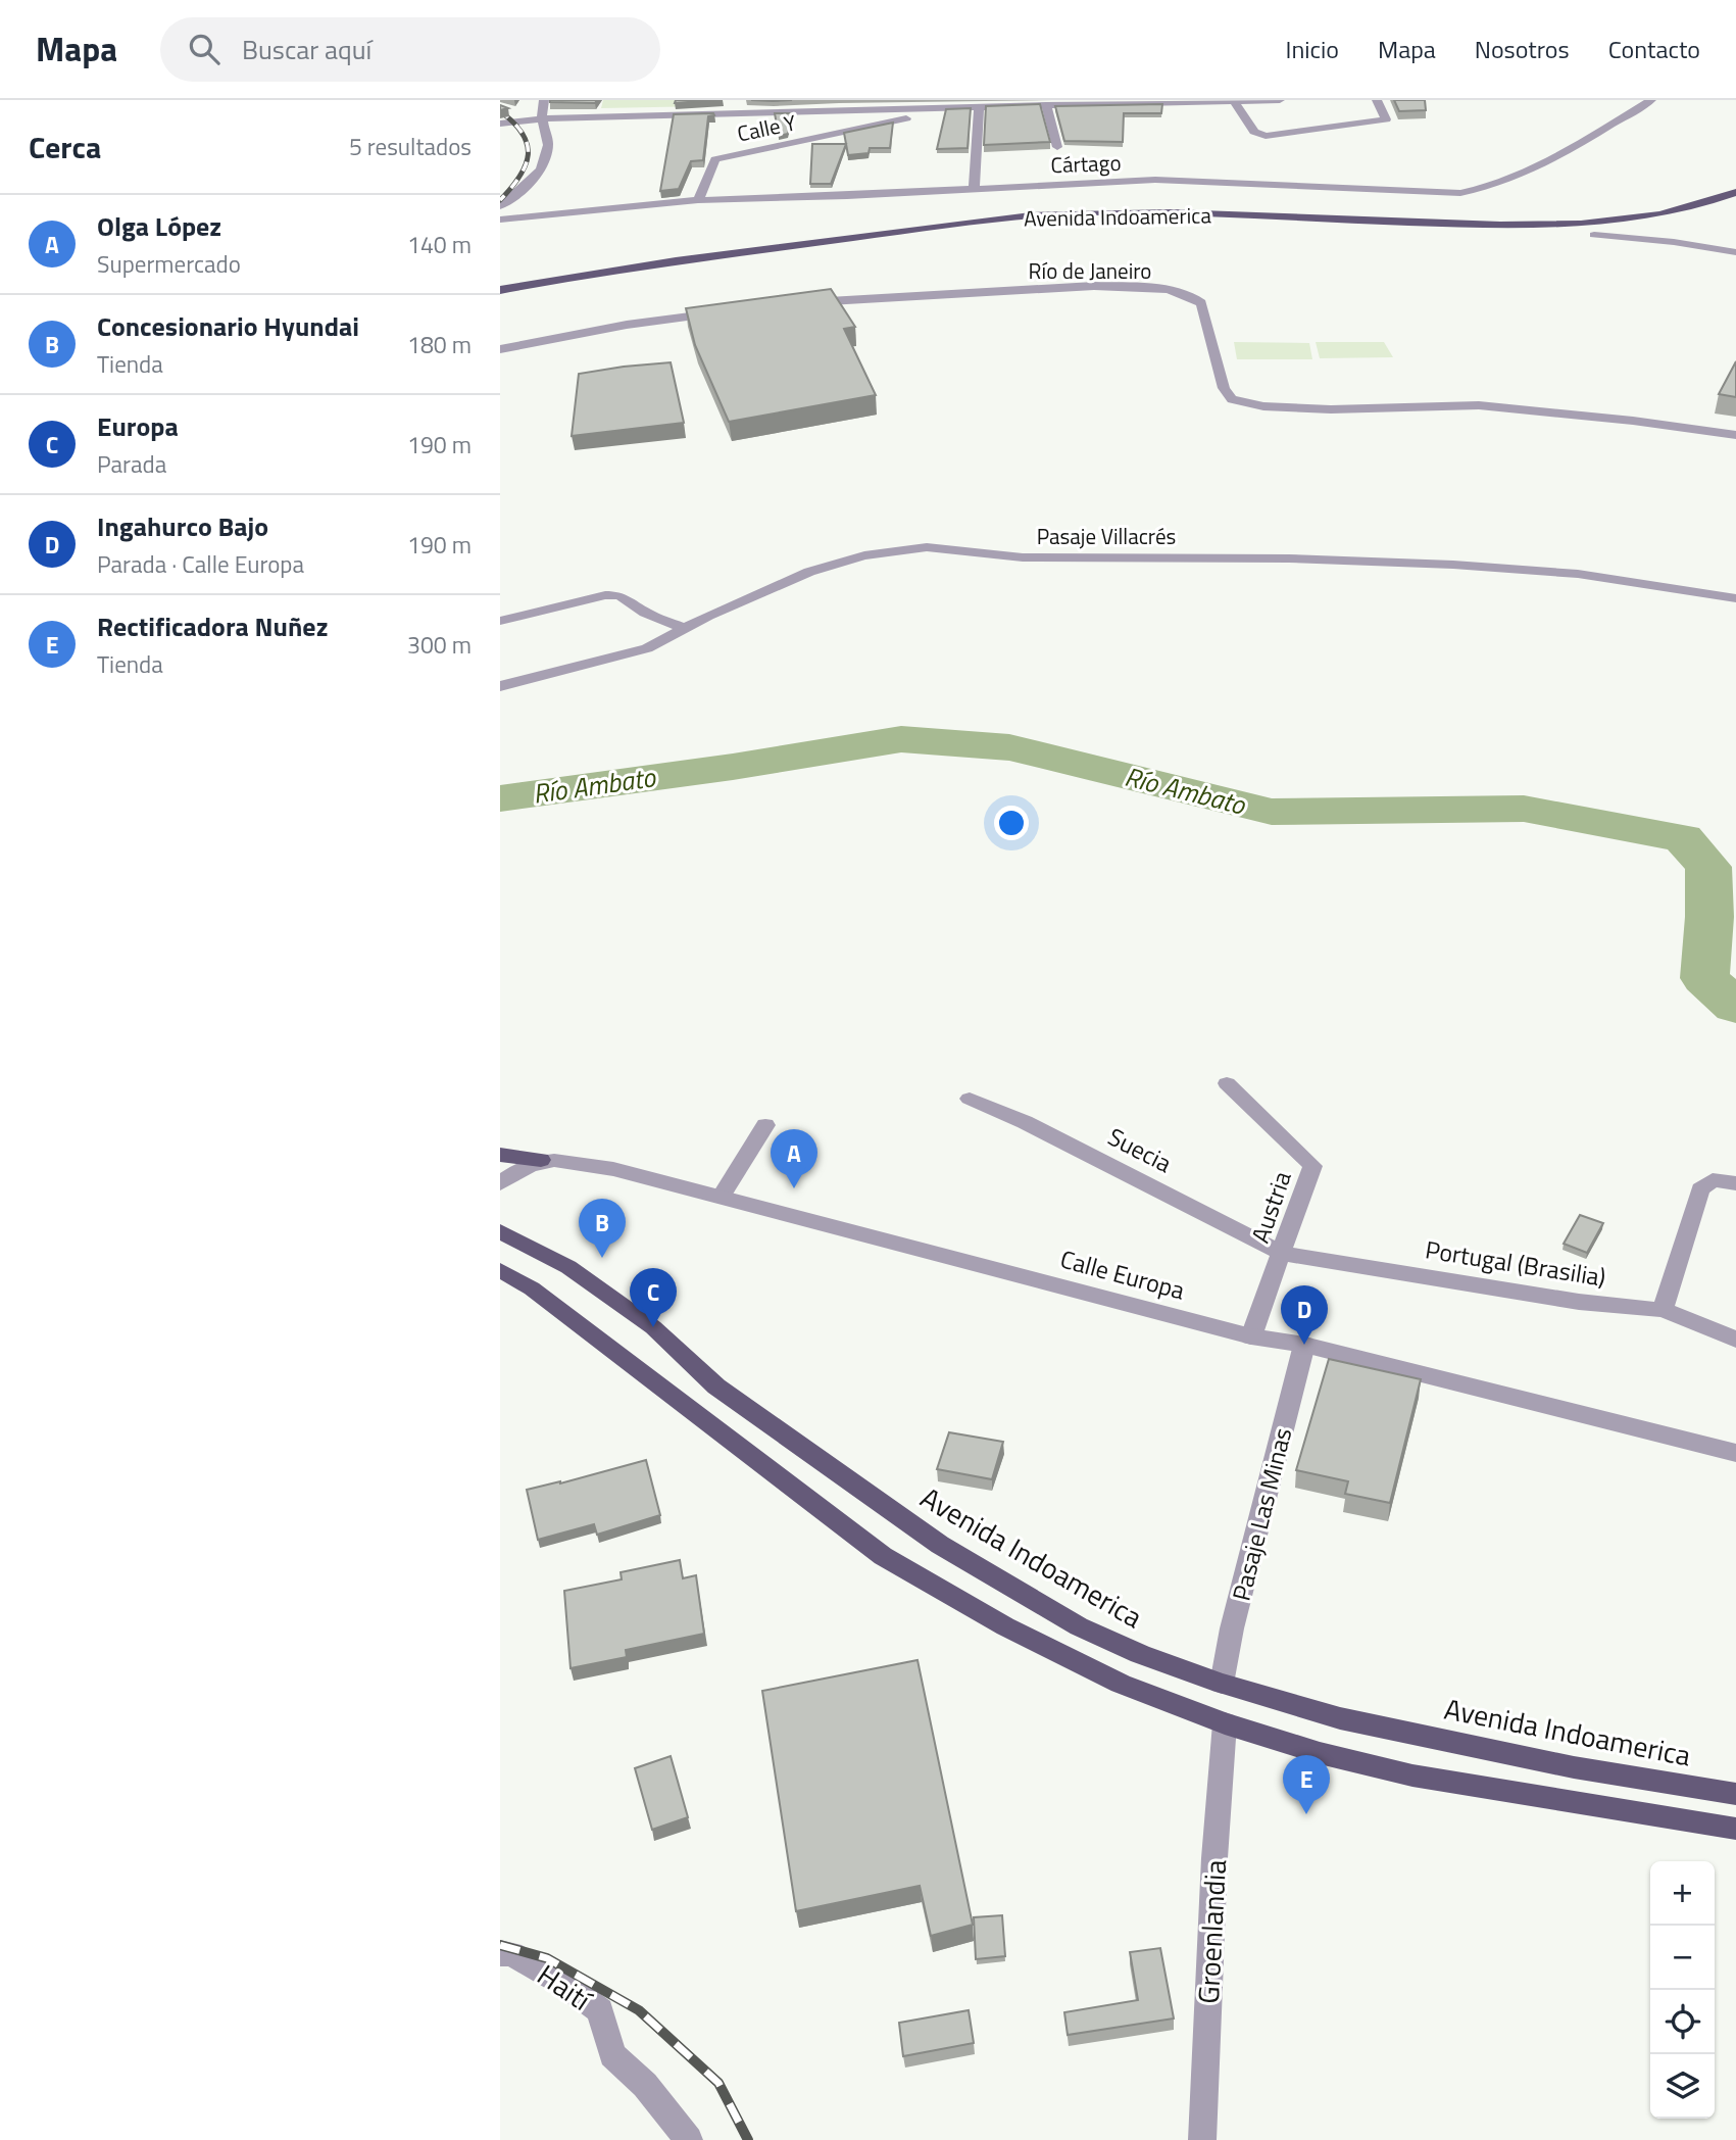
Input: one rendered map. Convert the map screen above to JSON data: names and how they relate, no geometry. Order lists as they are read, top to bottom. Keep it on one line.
{"streets":{"main road":["Avenida Indoamerica"],"street":["Calle Y","Cártago","Río de Janeiro","Pasaje Villacrés","Suecia","Austria","Portugal (Brasilia)","Calle Europa","Pasaje Las Minas","Groenlandia","Haití"]},"crossings":[["Calle Y","Cártago"],["Avenida Indoamerica","Pasaje Las Minas"],["Suecia","Austria"],["Suecia","Portugal (Brasilia)"],["Austria","Portugal (Brasilia)"],["Austria","Calle Europa"],["Calle Europa","Pasaje Las Minas"]],"water":["Río Ambato"],"page":{"header":"Mapa","search":"Buscar aquí","nav":["Inicio","Mapa","Nosotros","Contacto"],"heading":["Cerca","5 resultados"],"list":[{"mark":"A","name":"Olga López","note":"Supermercado","value":"140 m"},{"mark":"B","name":"Concesionario Hyundai","note":"Tienda","value":"180 m"},{"mark":"C","name":"Europa","note":"Parada","value":"190 m"},{"mark":"D","name":"Ingahurco Bajo","note":"Parada · Calle Europa","value":"190 m"},{"mark":"E","name":"Rectificadora Nuñez","note":"Tienda","value":"300 m"}],"pins":["A","B","C","D","E"],"map_buttons":["+","−"]}}
